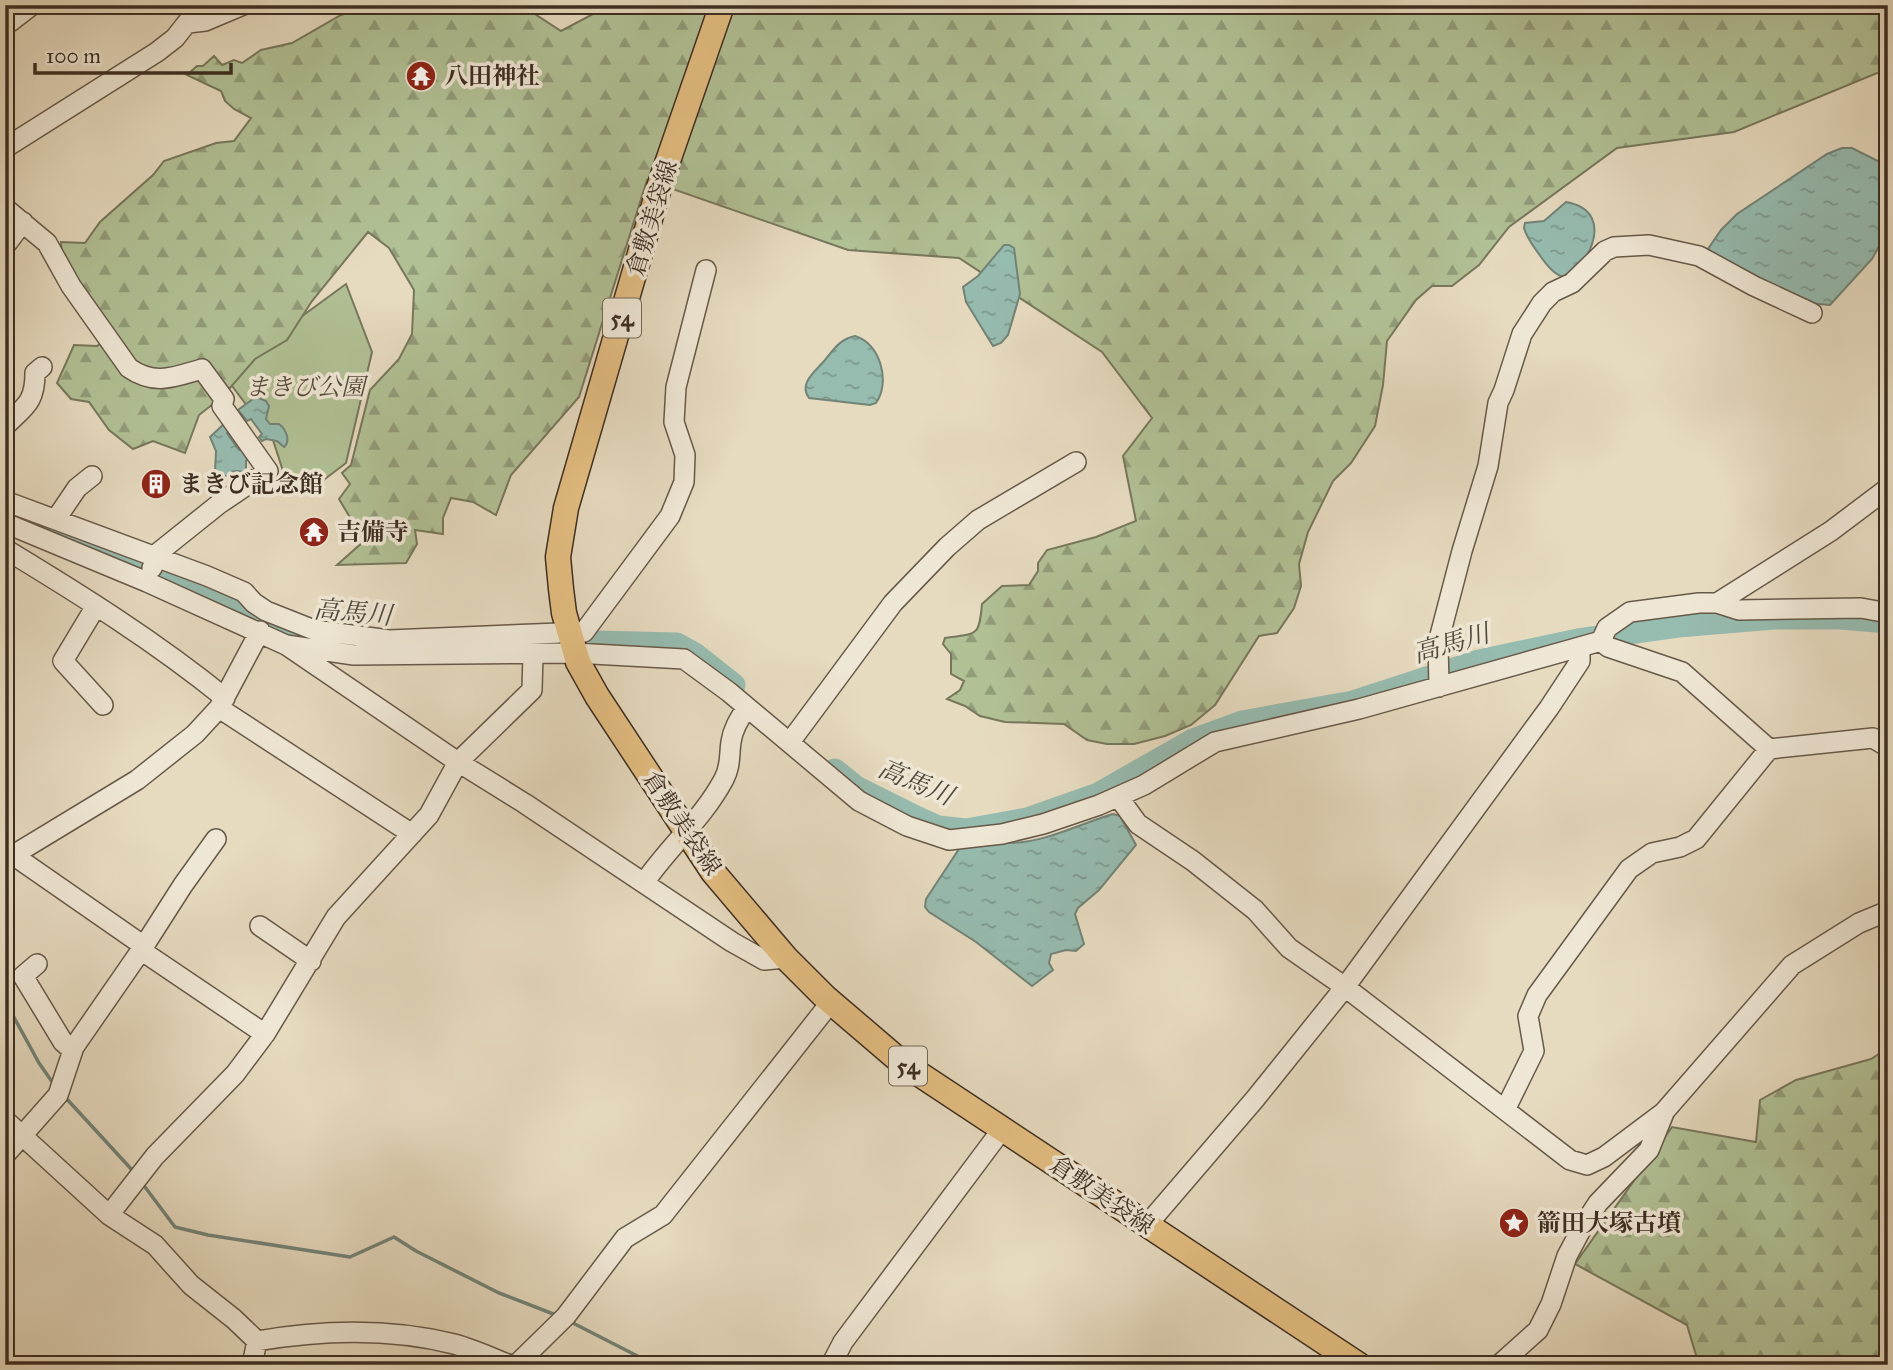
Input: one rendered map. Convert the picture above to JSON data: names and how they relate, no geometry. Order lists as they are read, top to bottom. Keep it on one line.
{"streets":{"main road":["倉敷美袋線","54"]},"water":["高馬川"],"parks":["まきび公園"],"places":{"temple":["八田神社","吉備寺"],"building":["まきび記念館"],"place":["箭田大塚古墳"]},"scale_bar":"100 m"}
